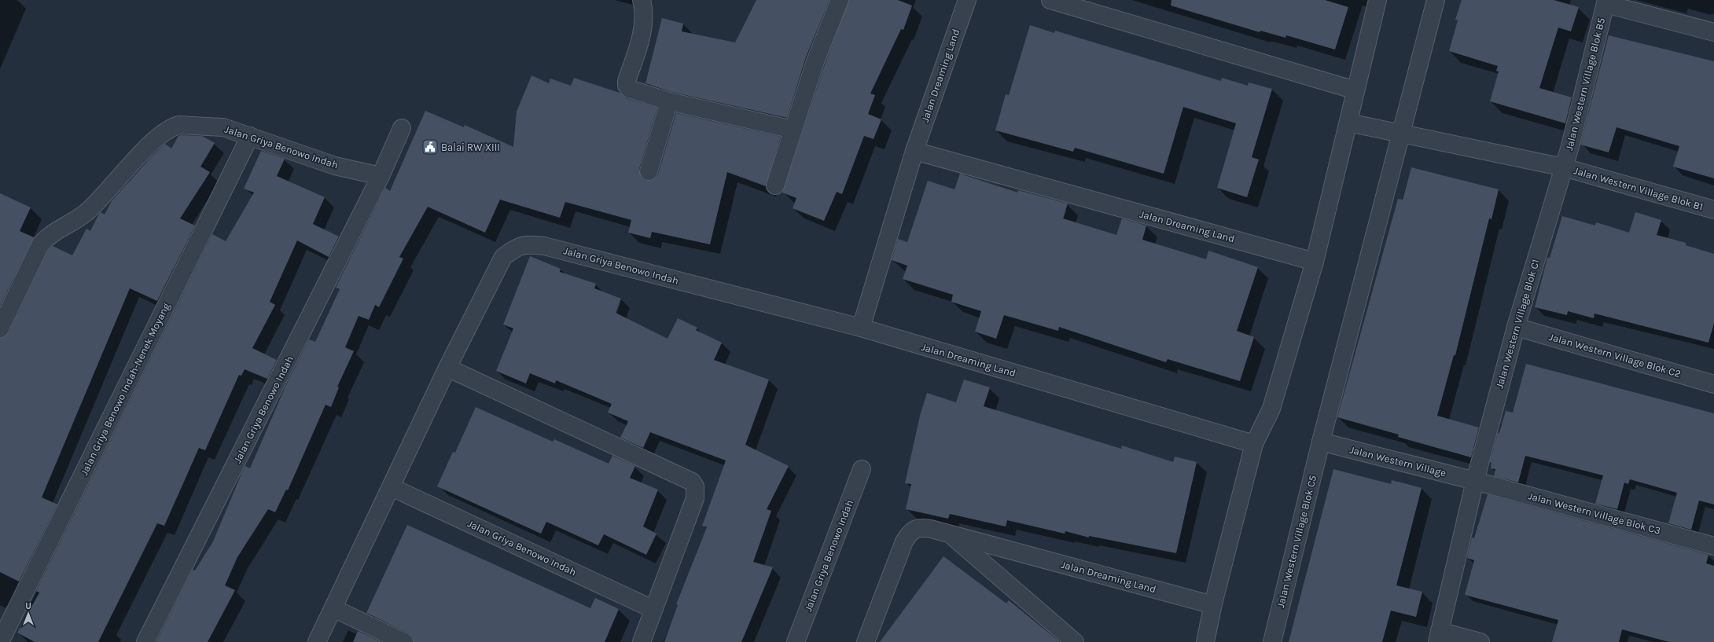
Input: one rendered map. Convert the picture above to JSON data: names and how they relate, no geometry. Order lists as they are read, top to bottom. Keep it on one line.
{"streets":{"street":["Jalan Dreaming Land","Jalan Western Village Blok B5","Jalan Griya Benowo Indah","Jalan Western Village Blok B1","Jalan Western Village Blok C1","Jalan Western Village Blok C2","Jalan Griya Benowo Indah-Nenek Moyang","Jalan Western Village","Jalan Western Village Blok C3","Jalan Western Village Blok C5"]},"crossings":[["Jalan Dreaming Land","Jalan Griya Benowo Indah"],["Jalan Western Village Blok B5","Jalan Western Village Blok B1"],["Jalan Western Village Blok B5","Jalan Western Village Blok C1"],["Jalan Griya Benowo Indah","Jalan Griya Benowo Indah-Nenek Moyang"],["Jalan Western Village Blok B1","Jalan Western Village Blok C1"],["Jalan Western Village Blok C1","Jalan Western Village Blok C2"],["Jalan Western Village Blok C1","Jalan Western Village"],["Jalan Western Village Blok C1","Jalan Western Village Blok C3"],["Jalan Western Village","Jalan Western Village Blok C3"],["Jalan Western Village","Jalan Western Village Blok C5"]],"places":{"public building":["Balai RW XIII"]},"north":"top"}
